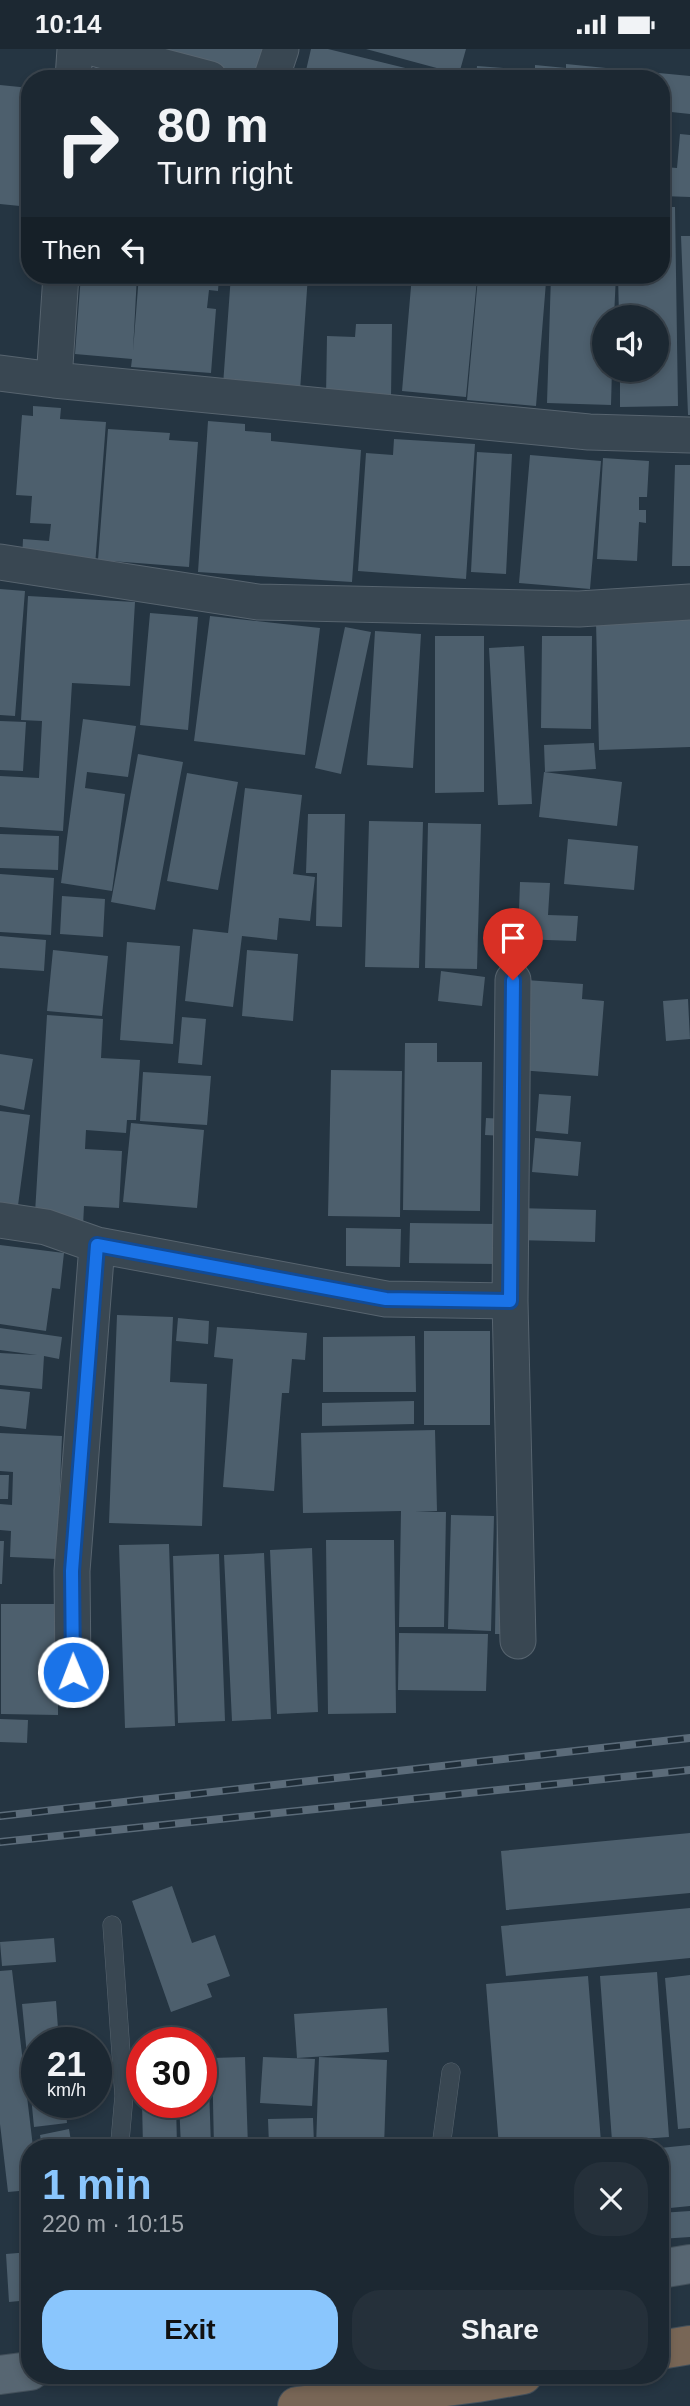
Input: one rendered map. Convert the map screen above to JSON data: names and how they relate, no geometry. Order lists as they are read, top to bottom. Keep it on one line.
{"page":{"status":"10:14","turn":["80 m","Turn right"],"then":"Then","speed":"21 km/h","limit":"30","heading":["1 min","220 m · 10:15"],"buttons":["Exit","Share"]}}
